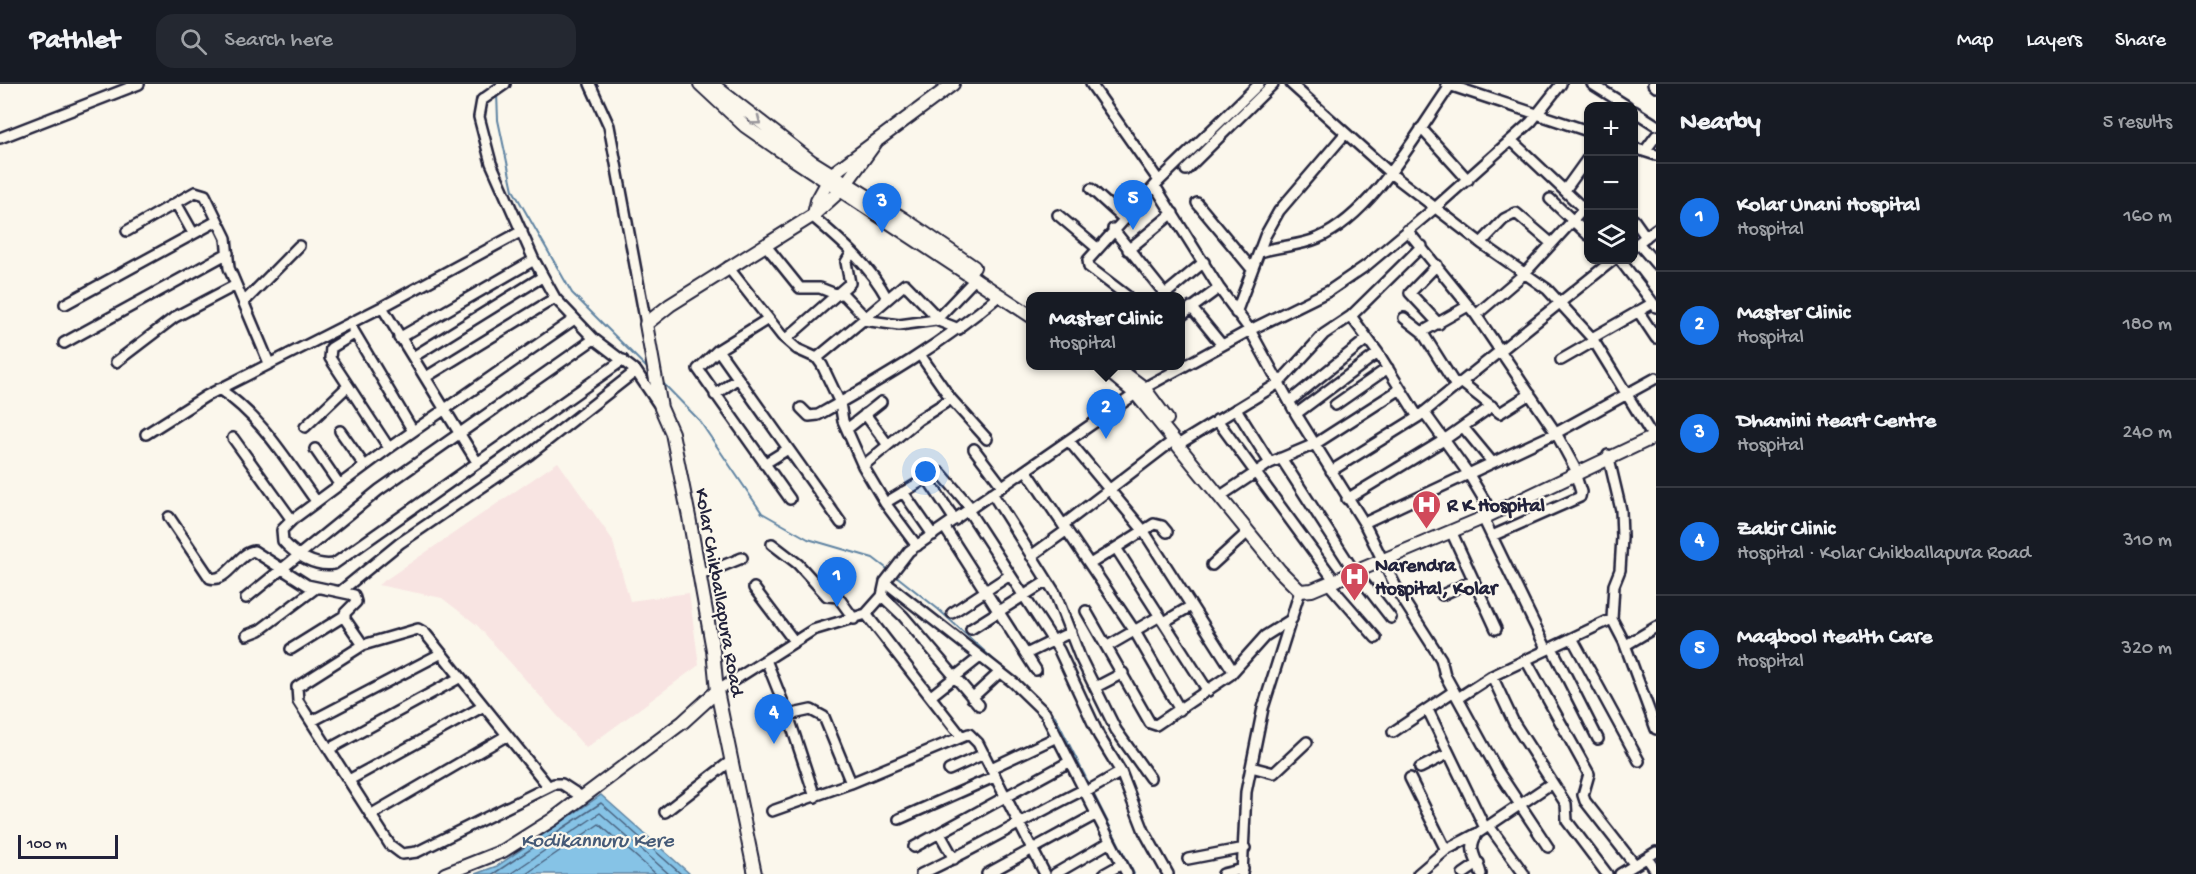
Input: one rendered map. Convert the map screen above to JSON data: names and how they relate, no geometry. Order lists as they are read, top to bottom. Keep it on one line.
{"streets":{"main road":["Kolar Chikballapura Road"]},"water":["Kodikannuru Kere"],"places":{"hospital":["R K Hospital","Narendra Hospital, Kolar"]},"scale_bar":"100 m","page":{"header":"Pathlet","search":"Search here","nav":["Map","Layers","Share"],"heading":["Nearby","5 results"],"map_buttons":["+","−"],"list":[{"mark":"1","name":"Kolar Unani Hospital","note":"Hospital","value":"160 m"},{"mark":"2","name":"Master Clinic","note":"Hospital","value":"180 m"},{"mark":"3","name":"Dhamini Heart Centre","note":"Hospital","value":"240 m"},{"mark":"4","name":"Zakir Clinic","note":"Hospital · Kolar Chikballapura Road","value":"310 m"},{"mark":"5","name":"Maqbool Health Care","note":"Hospital","value":"320 m"}],"pins":["5","3","2","1","4"],"popup":["Master Clinic","Hospital"],"scale":"100 m"}}
